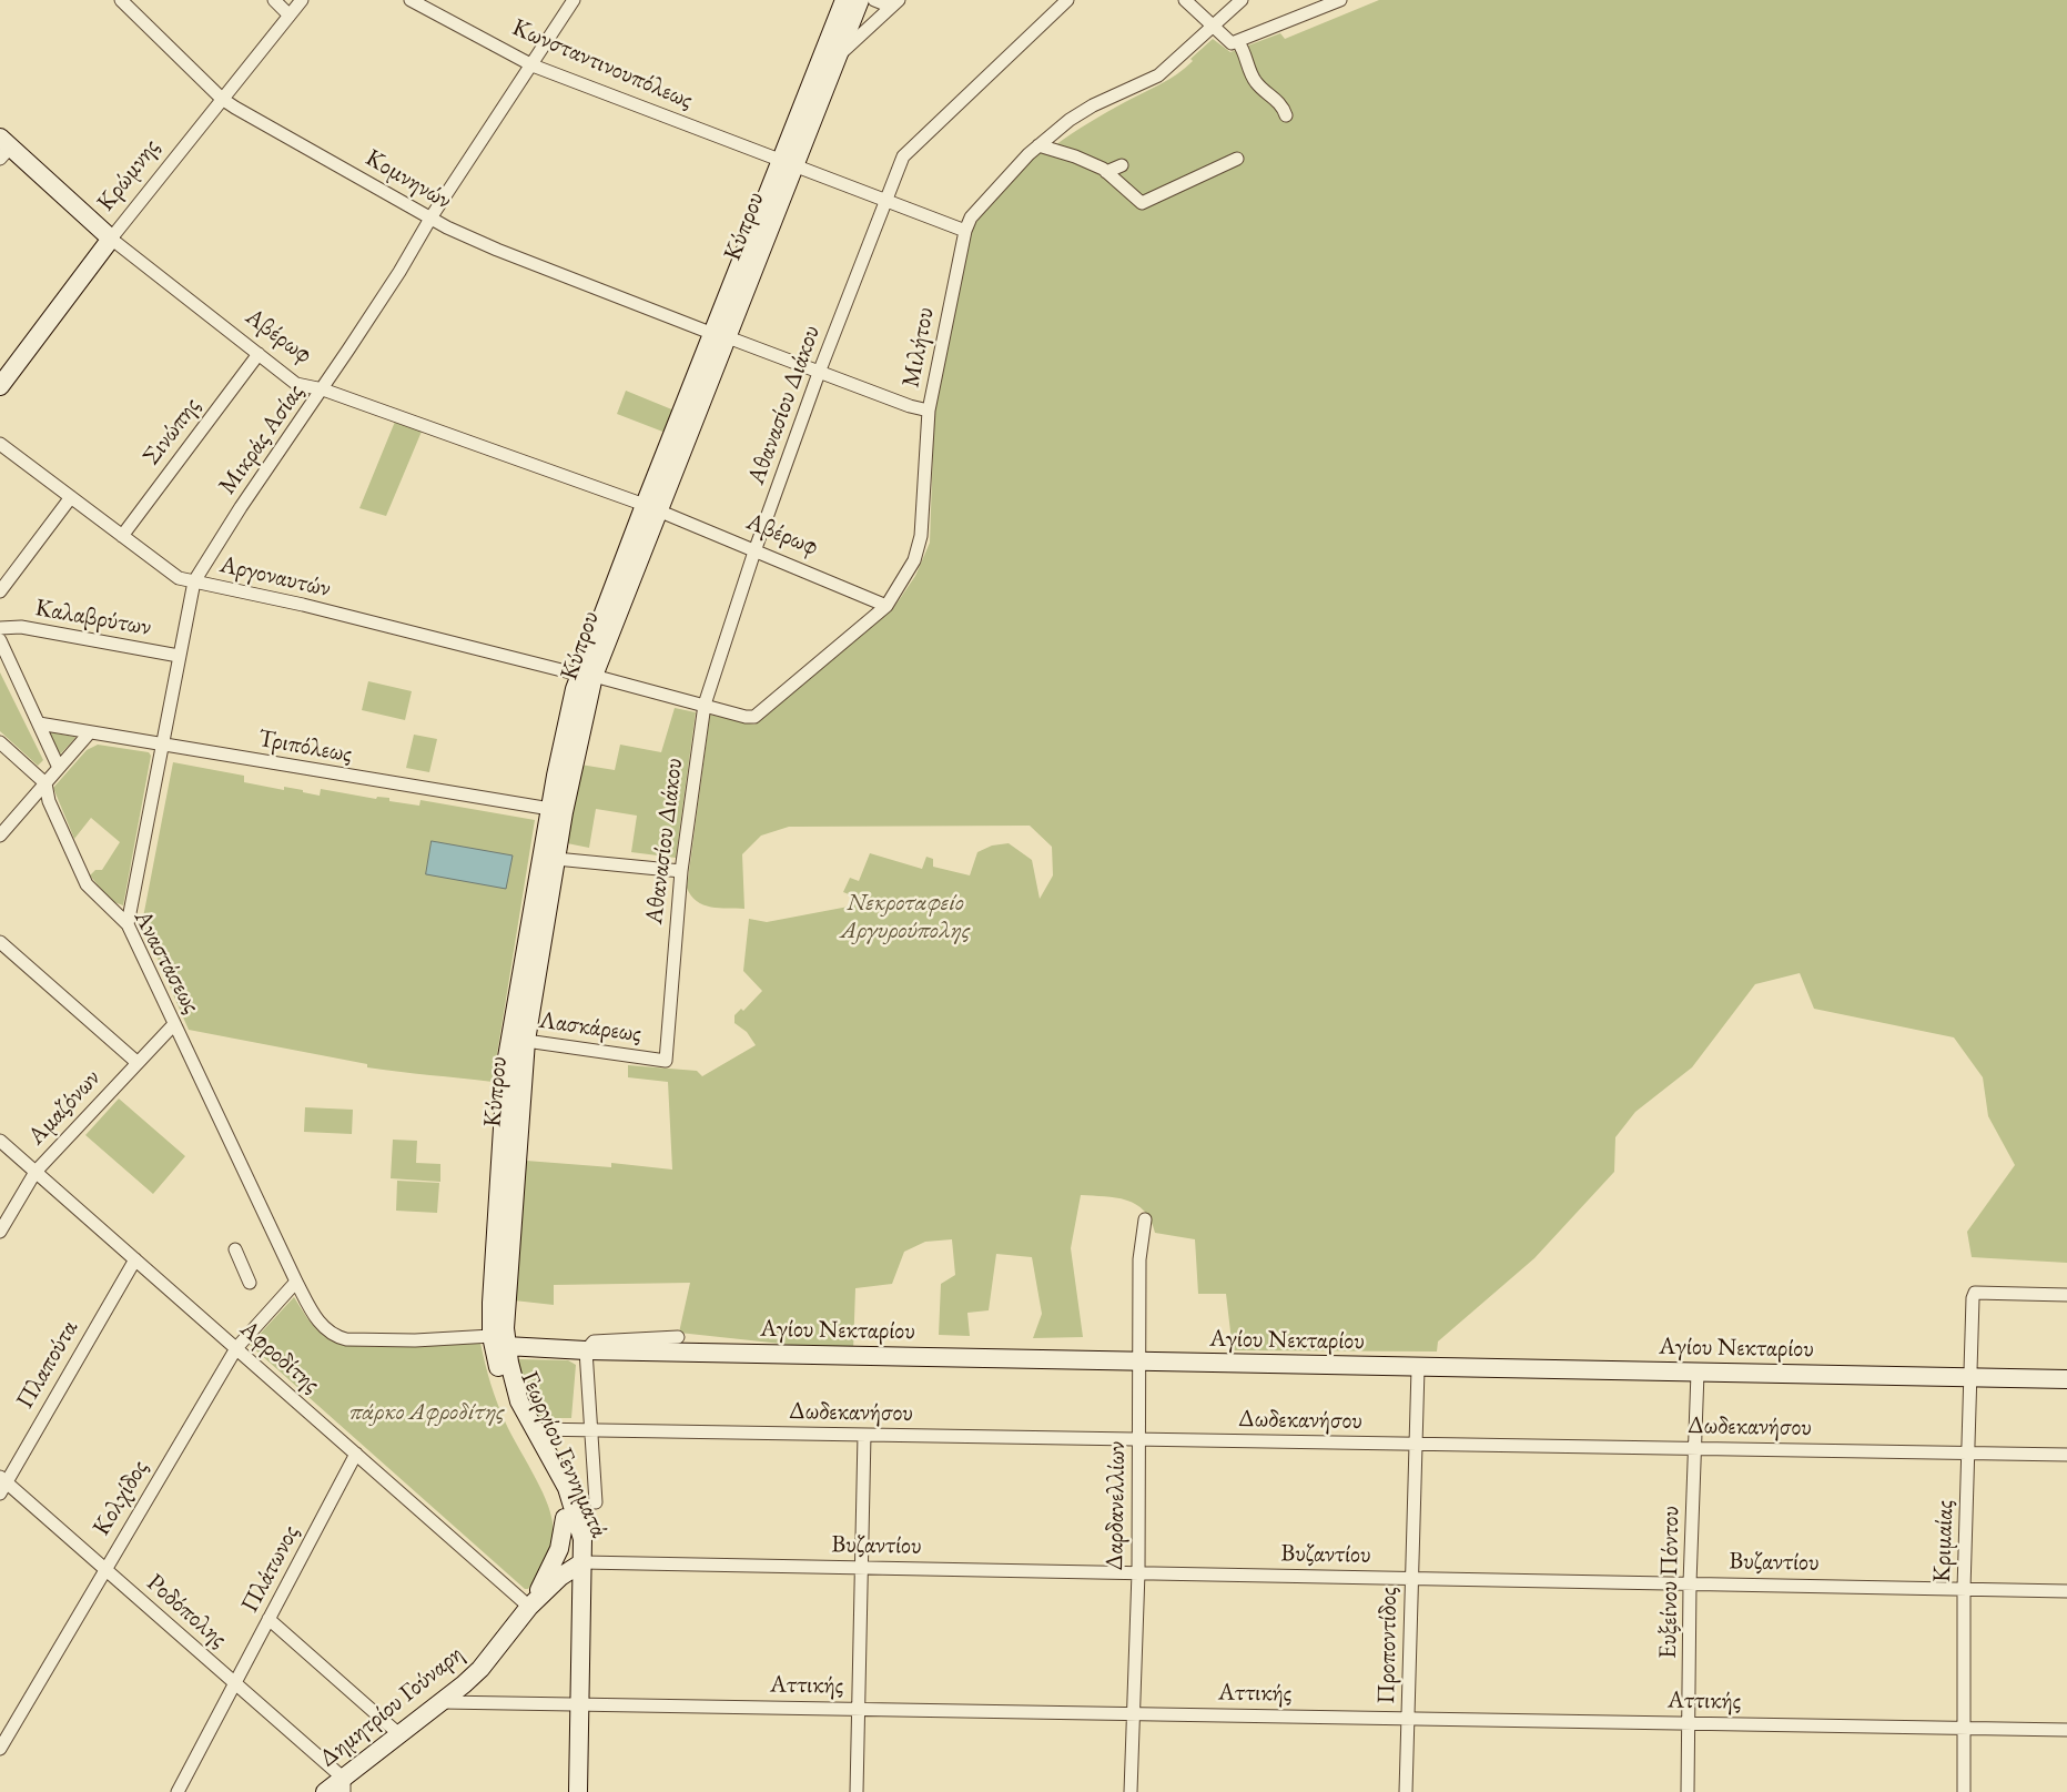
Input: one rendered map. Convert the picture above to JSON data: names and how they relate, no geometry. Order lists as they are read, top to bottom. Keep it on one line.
{"streets":{"main road":["Κρώμνης","Κύπρου","Αβέρωφ","Αγίου Νεκταρίου","Γεωργίου Γεννηματά","Δημητρίου Γούναρη"],"street":["Κωνσταντινουπόλεως","Κομνηνών","Μιλήτου","Αθανασίου Διάκου","Σινώπης","Μικράς Ασίας","Αργοναυτών","Καλαβρύτων","Τριπόλεως","Αναστάσεως","Λασκάρεως","Αμαζόνων","Αφροδίτης","Πλαπούτα","Δωδεκανήσου","Κολχίδος","Δαρδανελλίων","Κριμαίας","Βυζαντίου","Πλάτωνος","Ευξείνου Πόντου","Ροδόπολης","Προποντίδος","Αττικής"]},"crossings":[["Κωνσταντινουπόλεως","Κύπρου"],["Κωνσταντινουπόλεως","Μιλήτου"],["Κωνσταντινουπόλεως","Αθανασίου Διάκου"],["Κωνσταντινουπόλεως","Μικράς Ασίας"],["Κρώμνης","Κομνηνών"],["Κρώμνης","Αβέρωφ"],["Κομνηνών","Κύπρου"],["Κομνηνών","Μιλήτου"],["Κομνηνών","Αθανασίου Διάκου"],["Κομνηνών","Μικράς Ασίας"],["Κύπρου","Αβέρωφ"],["Κύπρου","Αργοναυτών"],["Κύπρου","Τριπόλεως"],["Κύπρου","Λασκάρεως"],["Κύπρου","Αγίου Νεκταρίου"],["Κύπρου","Γεωργίου Γεννηματά"],["Αβέρωφ","Μιλήτου"],["Αβέρωφ","Αθανασίου Διάκου"],["Αβέρωφ","Σινώπης"],["Αβέρωφ","Μικράς Ασίας"],["Μιλήτου","Αθανασίου Διάκου"],["Μιλήτου","Αργοναυτών"],["Αθανασίου Διάκου","Αργοναυτών"],["Αθανασίου Διάκου","Λασκάρεως"],["Σινώπης","Αργοναυτών"],["Μικράς Ασίας","Αργοναυτών"],["Μικράς Ασίας","Καλαβρύτων"],["Μικράς Ασίας","Τριπόλεως"],["Μικράς Ασίας","Αναστάσεως"],["Αναστάσεως","Αμαζόνων"],["Αναστάσεως","Αγίου Νεκταρίου"],["Αναστάσεως","Κολχίδος"],["Αμαζόνων","Αφροδίτης"],["Αγίου Νεκταρίου","Γεωργίου Γεννηματά"],["Αγίου Νεκταρίου","Κολχίδος"],["Αγίου Νεκταρίου","Δαρδανελλίων"],["Αγίου Νεκταρίου","Κριμαίας"],["Αγίου Νεκταρίου","Ευξείνου Πόντου"],["Αγίου Νεκταρίου","Προποντίδος"],["Αφροδίτης","Πλαπούτα"],["Αφροδίτης","Κολχίδος"],["Αφροδίτης","Πλάτωνος"],["Αφροδίτης","Δημητρίου Γούναρη"],["Πλαπούτα","Ροδόπολης"],["Δωδεκανήσου","Γεωργίου Γεννηματά"],["Δωδεκανήσου","Δαρδανελλίων"],["Δωδεκανήσου","Κριμαίας"],["Δωδεκανήσου","Ευξείνου Πόντου"],["Δωδεκανήσου","Προποντίδος"],["Γεωργίου Γεννηματά","Βυζαντίου"],["Γεωργίου Γεννηματά","Αττικής"],["Κολχίδος","Ροδόπολης"],["Δαρδανελλίων","Βυζαντίου"],["Δαρδανελλίων","Αττικής"],["Κριμαίας","Βυζαντίου"],["Κριμαίας","Αττικής"],["Βυζαντίου","Ευξείνου Πόντου"],["Βυζαντίου","Προποντίδος"],["Πλάτωνος","Ροδόπολης"],["Ευξείνου Πόντου","Αττικής"],["Ροδόπολης","Δημητρίου Γούναρη"],["Προποντίδος","Αττικής"],["Αττικής","Δημητρίου Γούναρη"]],"parks":["Νεκροταφείο Αργυρούπολης","πάρκο Αφροδίτης"]}
